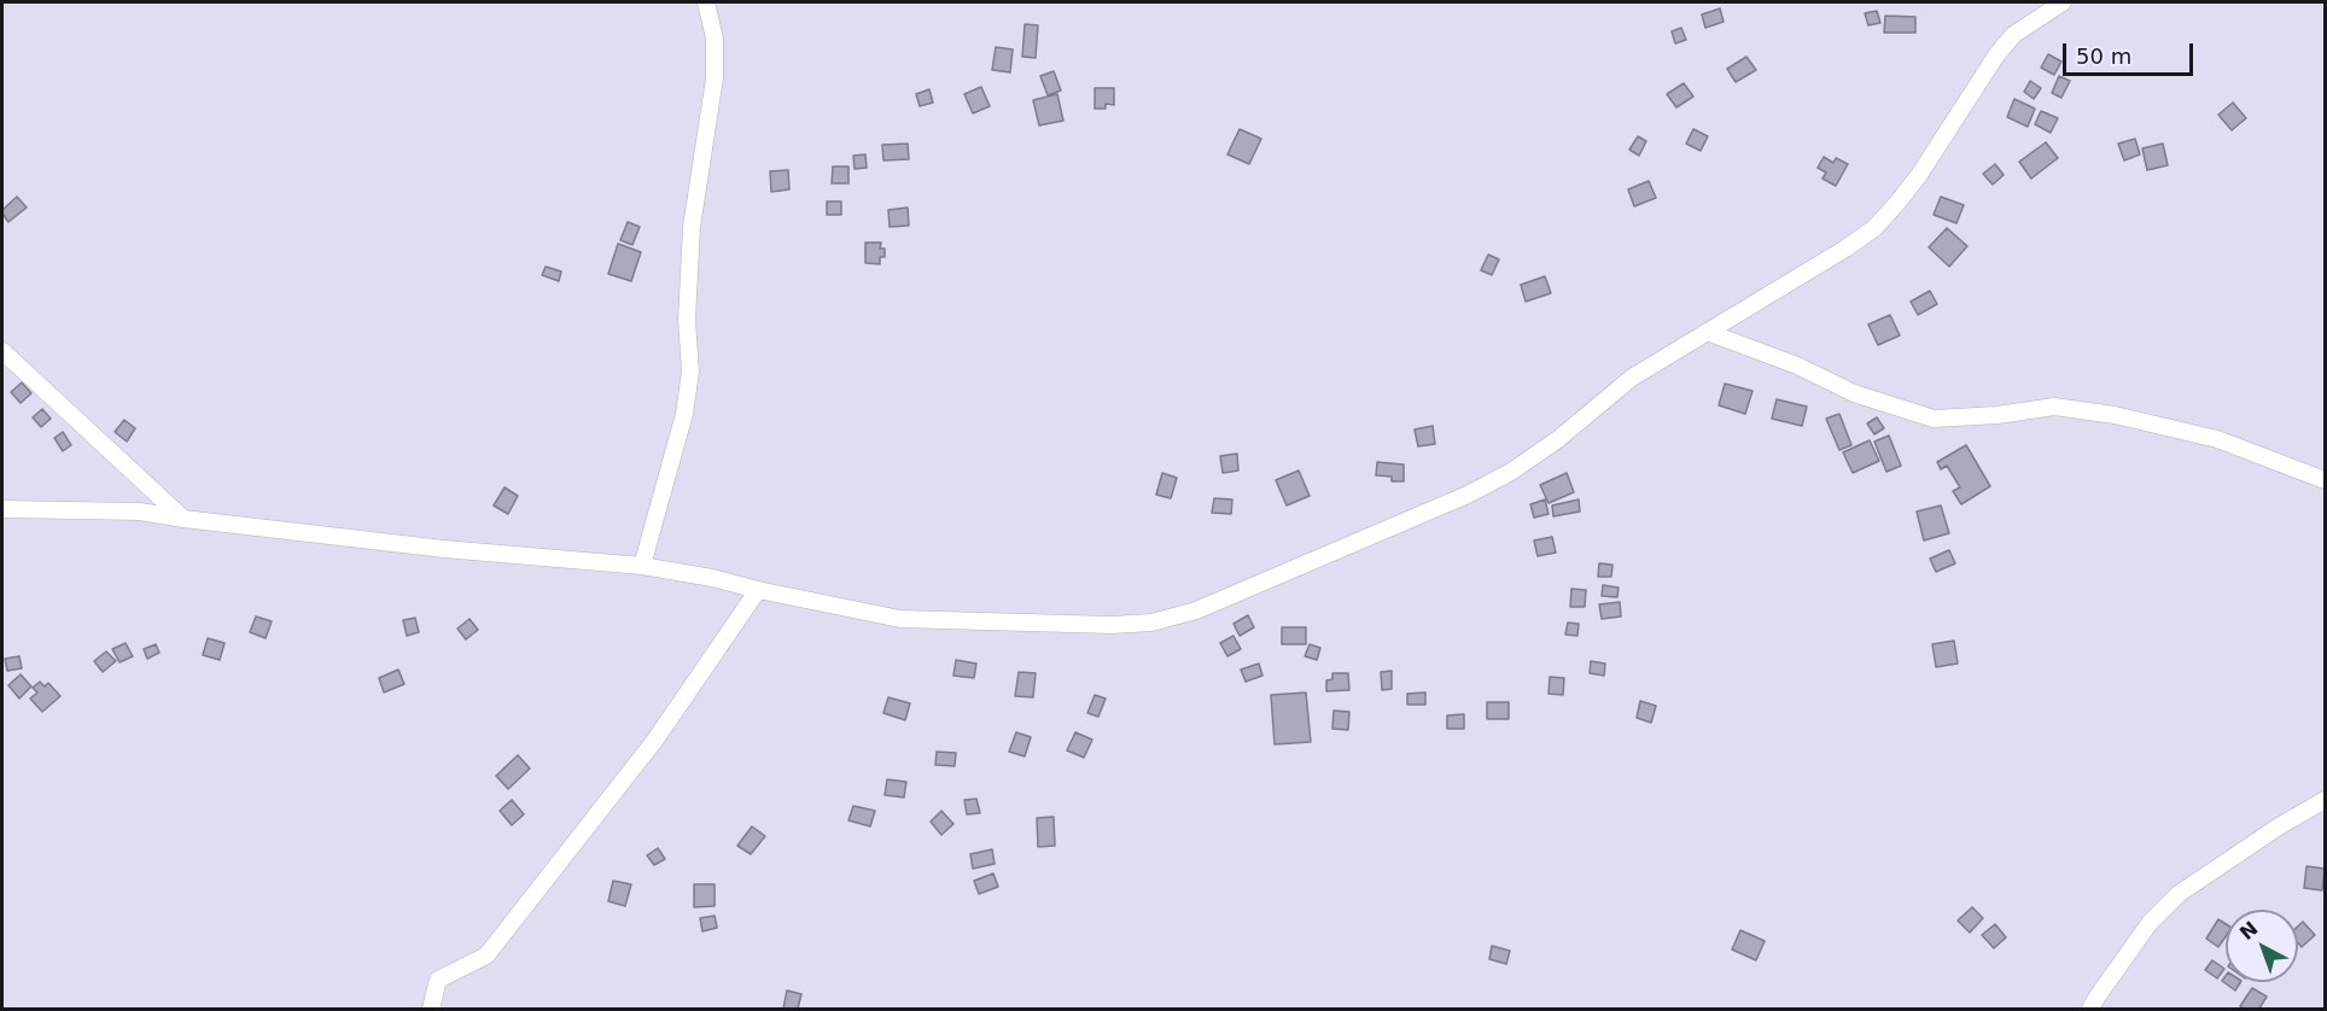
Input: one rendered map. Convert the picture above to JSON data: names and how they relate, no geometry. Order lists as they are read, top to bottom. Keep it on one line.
{"scale_bar":"50 m","north":"top left"}
